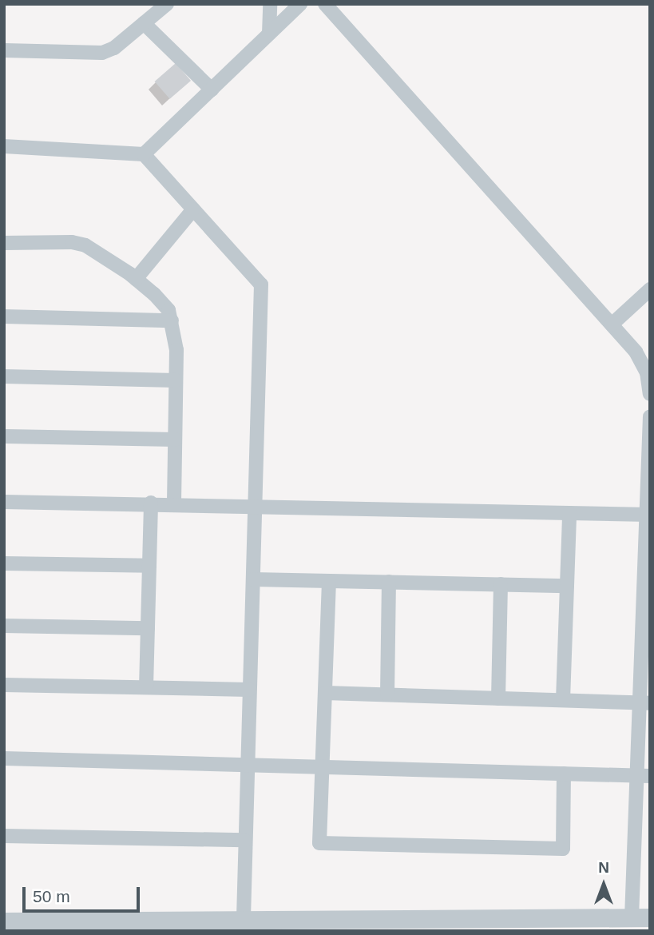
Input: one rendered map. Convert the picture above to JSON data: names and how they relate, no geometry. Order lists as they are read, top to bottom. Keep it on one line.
{"scale_bar":"50 m","north":"top"}
